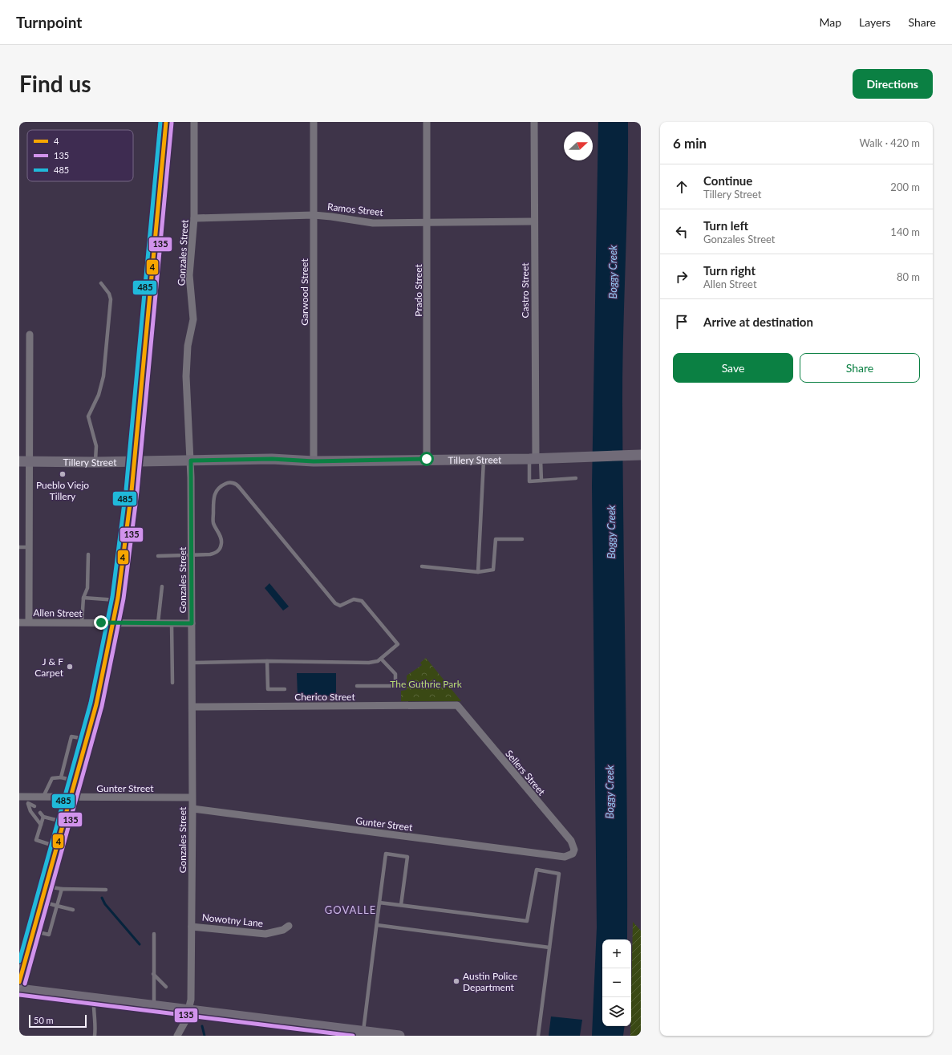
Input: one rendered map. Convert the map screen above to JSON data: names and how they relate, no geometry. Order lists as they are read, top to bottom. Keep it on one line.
{"streets":{"street":["Ramos Street","Gonzales Street","Prado Street","Castro Street","Garwood Street","Tillery Street","Allen Street","Cherico Street","Sellers Street","Gunter Street","Nowotny Lane"]},"crossings":[["Ramos Street","Gonzales Street"],["Ramos Street","Prado Street"],["Ramos Street","Castro Street"],["Ramos Street","Garwood Street"],["Gonzales Street","Tillery Street"],["Gonzales Street","Allen Street"],["Gonzales Street","Cherico Street"],["Gonzales Street","Gunter Street"],["Gonzales Street","Nowotny Lane"],["Prado Street","Tillery Street"],["Castro Street","Tillery Street"],["Garwood Street","Tillery Street"],["Cherico Street","Sellers Street"],["Sellers Street","Gunter Street"]],"districts":["GOVALLE"],"water":["Boggy Creek"],"parks":["The Guthrie Park"],"places":["Pueblo Viejo Tillery","J & F Carpet","Austin Police Department"],"lines":["transit line 4","transit line 485","transit line 135"],"legend":["4","135","485"],"scale_bar":"50 m","north":"right","page":{"header":"Turnpoint","nav":["Map","Layers","Share"],"buttons":["Directions",["Save","Share"]],"title":"Find us","heading":["6 min","Walk · 420 m"],"list":[["Continue","Tillery Street","200 m"],["Turn left","Gonzales Street","140 m"],["Turn right","Allen Street","80 m"],"Arrive at destination"],"map_buttons":["+","−"],"scale":"50 m"}}
